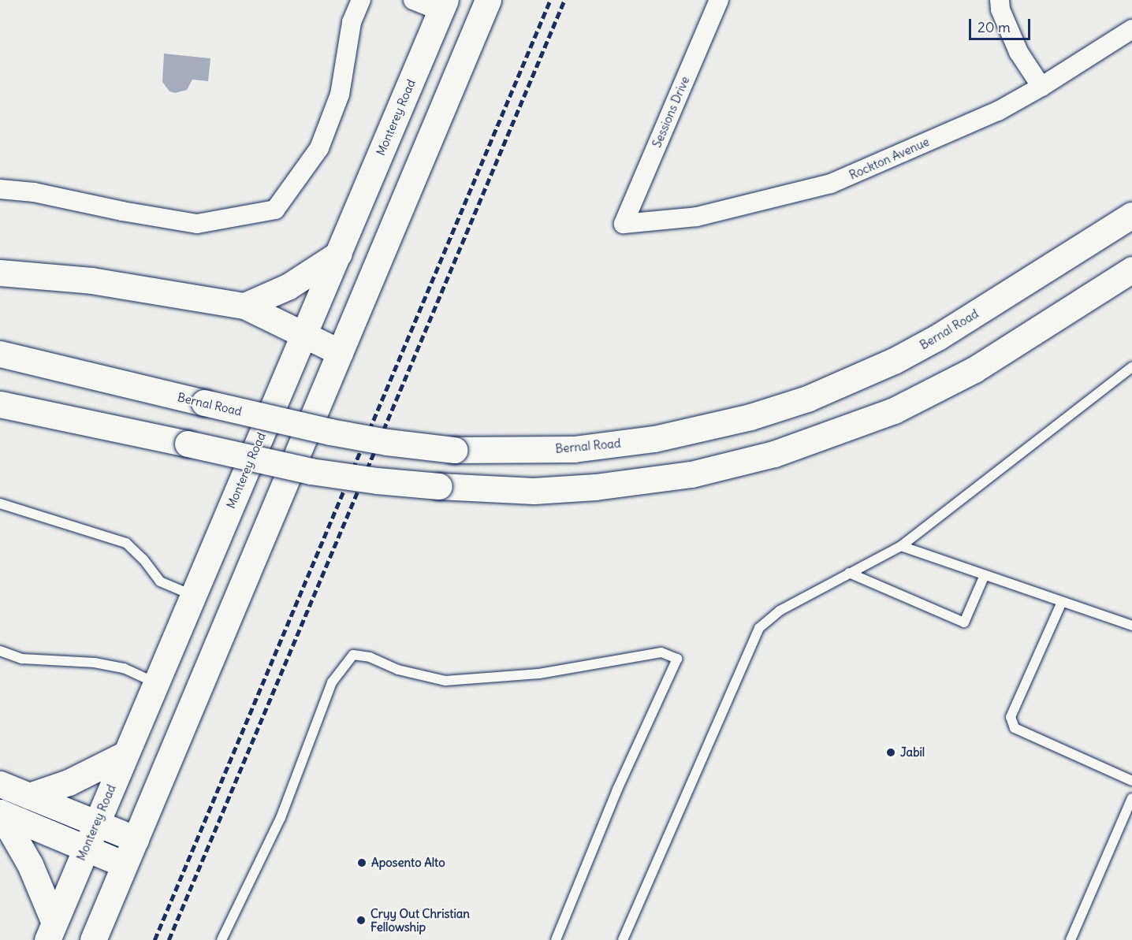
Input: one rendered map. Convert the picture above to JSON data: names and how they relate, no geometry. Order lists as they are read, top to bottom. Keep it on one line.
{"streets":{"main road":["Monterey Road","Bernal Road"],"street":["Sessions Drive","Rockton Avenue"]},"crossings":[["Sessions Drive","Rockton Avenue"]],"places":["Jabil","Aposento Alto","Cryy Out Christian Fellowship"],"scale_bar":"20 m"}
